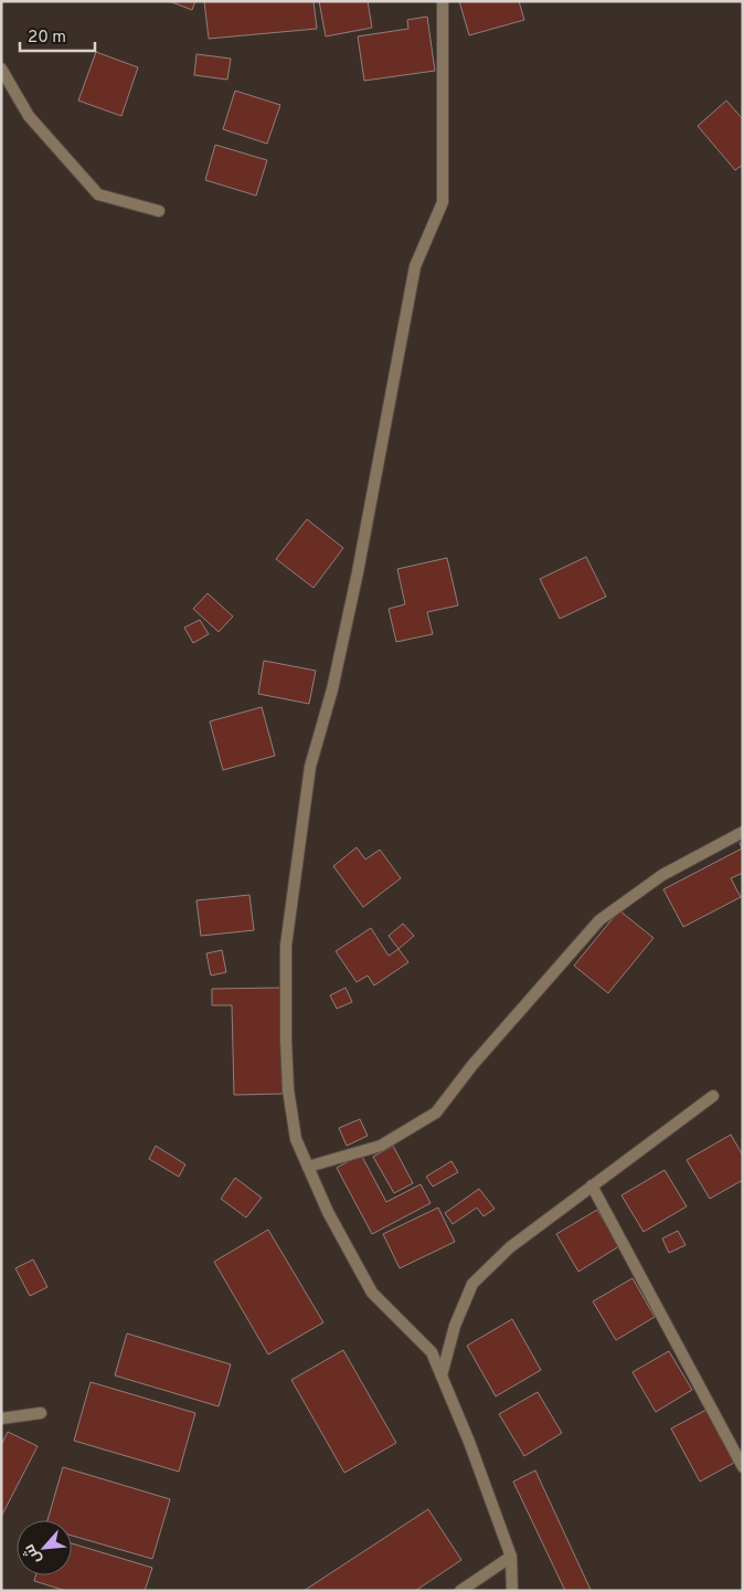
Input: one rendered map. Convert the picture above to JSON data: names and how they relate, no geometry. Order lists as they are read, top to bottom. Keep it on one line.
{"scale_bar":"20 m","north":"bottom left"}
